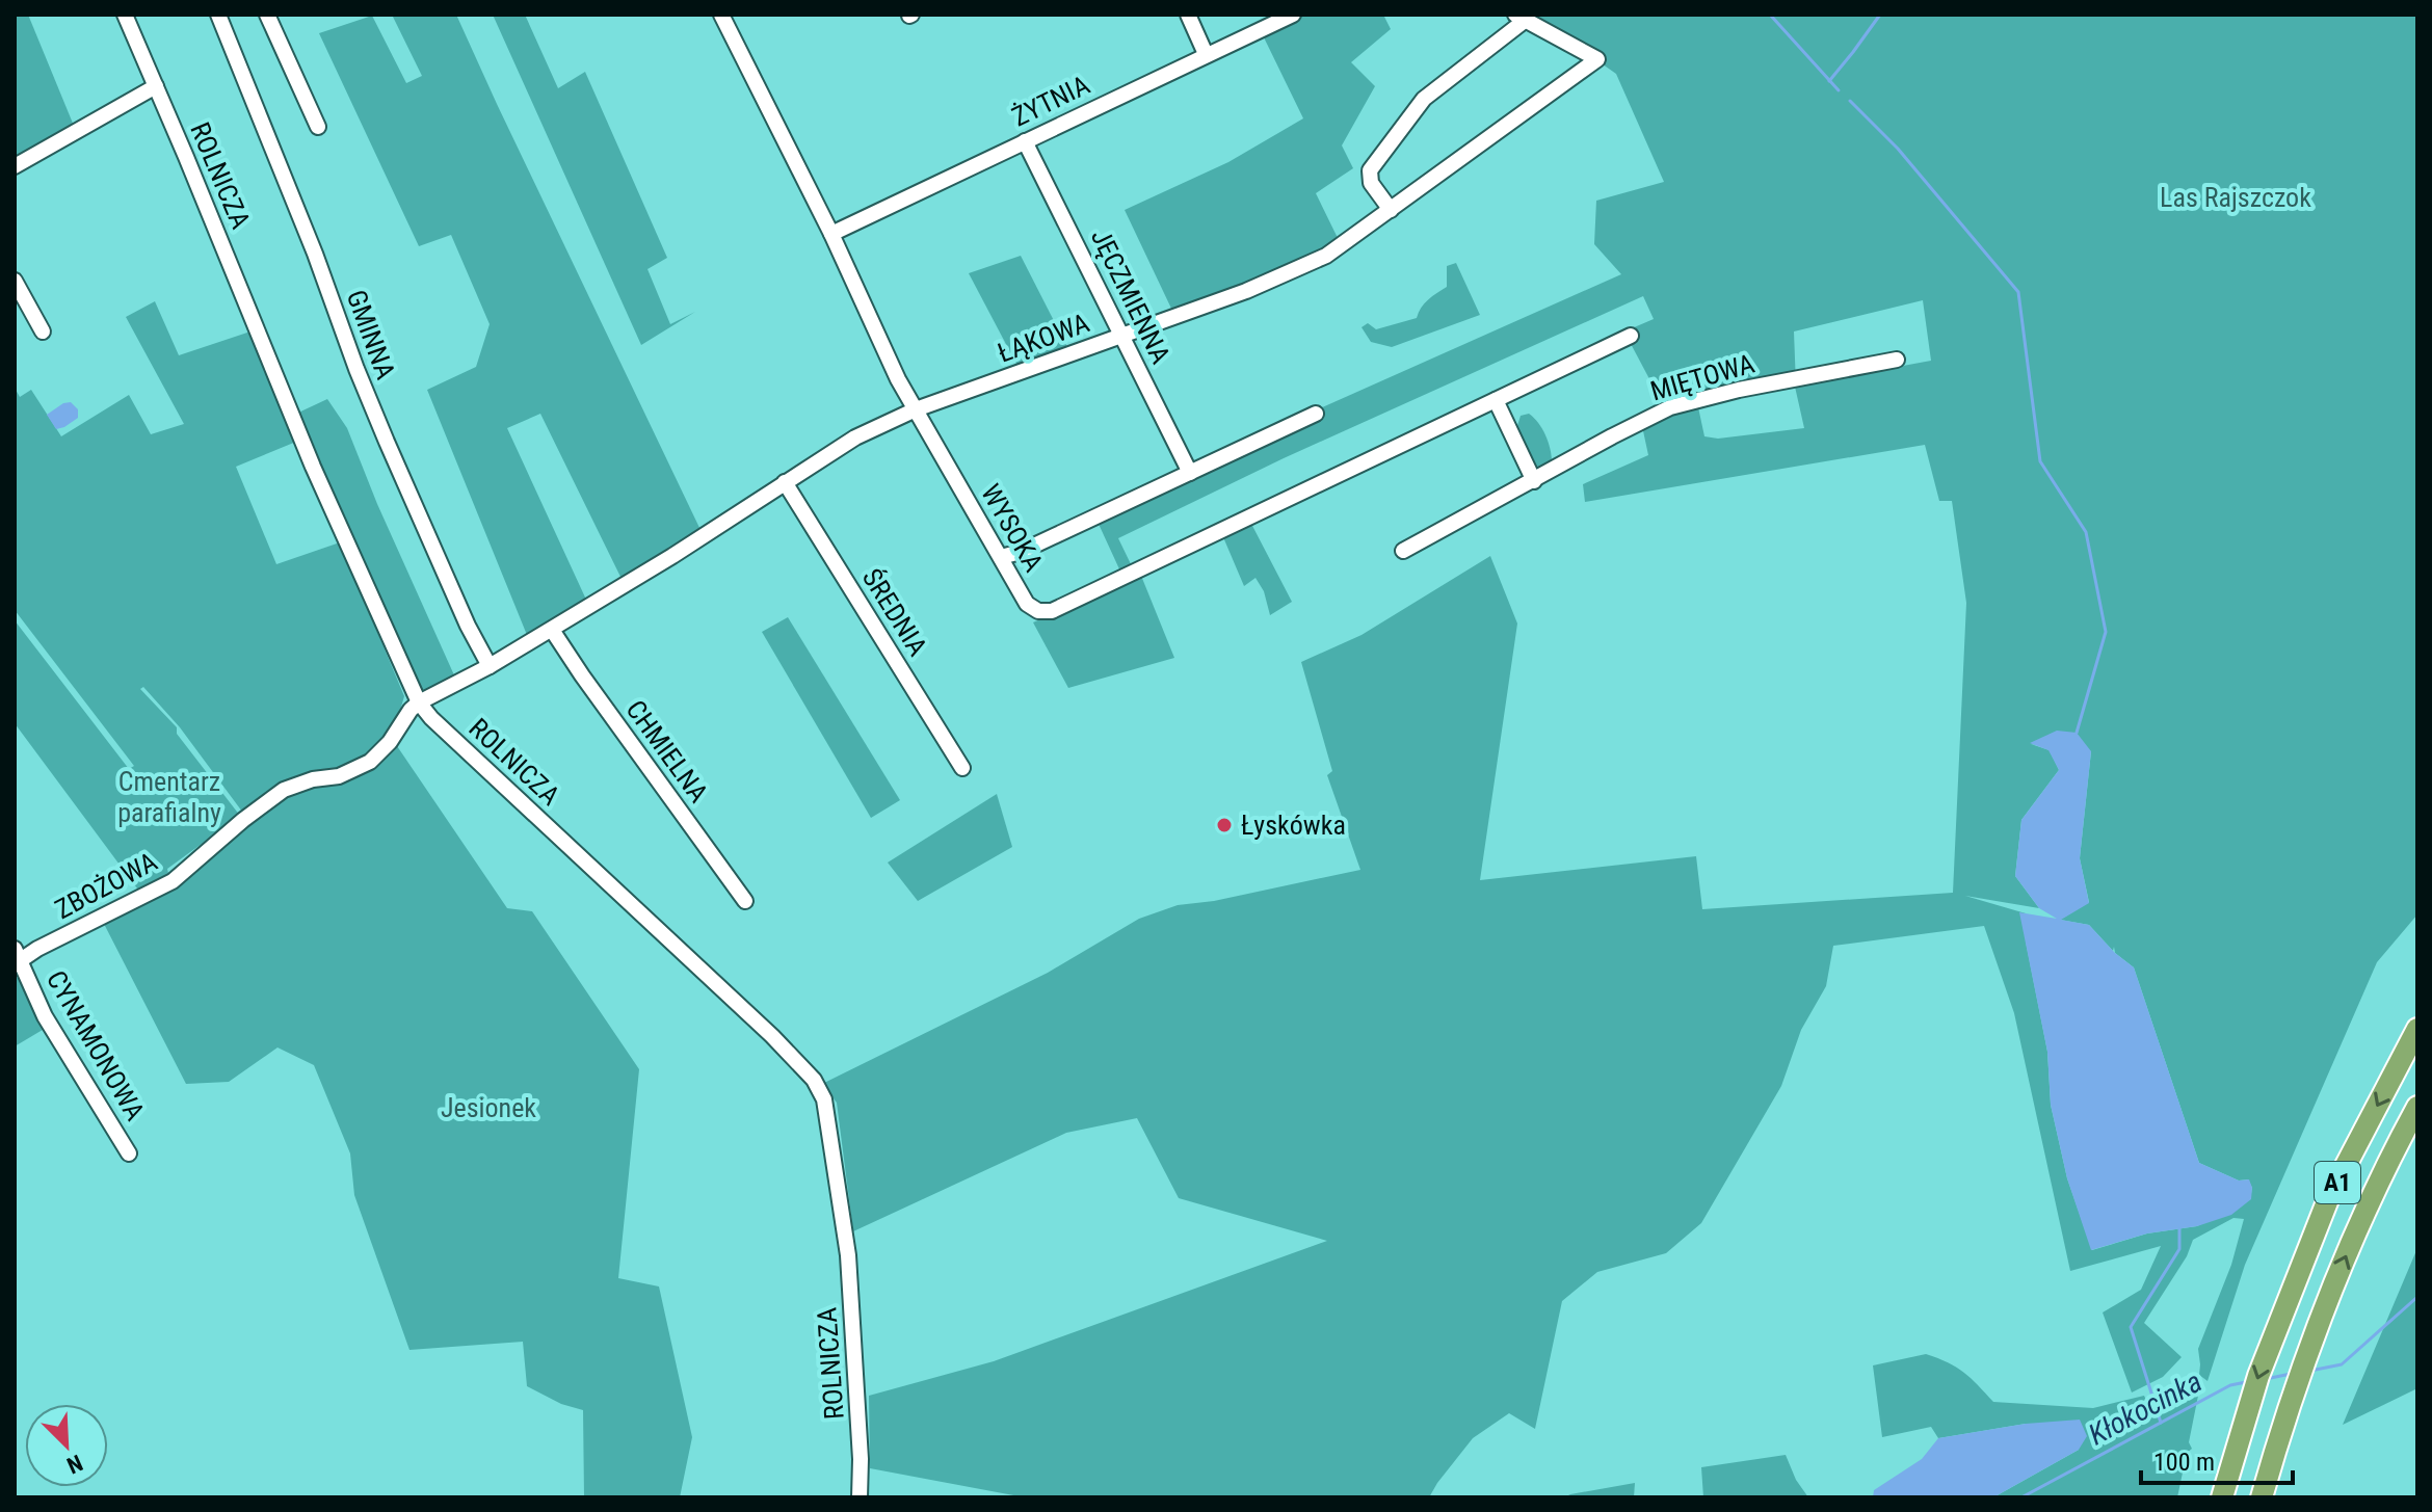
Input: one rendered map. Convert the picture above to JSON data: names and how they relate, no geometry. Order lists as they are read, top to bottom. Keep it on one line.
{"streets":{"highway":["A1"],"street":["ŻYTNIA","ROLNICZA","JĘCZMIENNA","GMINNA","ŁĄKOWA","MIĘTOWA","WYSOKA","ŚREDNIA","CHMIELNA","ZBOŻOWA","CYNAMONOWA"]},"crossings":[["ŻYTNIA","JĘCZMIENNA"],["ŻYTNIA","WYSOKA"],["ROLNICZA","ŁĄKOWA"],["ROLNICZA","ZBOŻOWA"],["JĘCZMIENNA","ŁĄKOWA"],["GMINNA","ŁĄKOWA"],["ŁĄKOWA","WYSOKA"],["ŁĄKOWA","ŚREDNIA"],["ŁĄKOWA","CHMIELNA"],["ŁĄKOWA","ZBOŻOWA"],["ZBOŻOWA","CYNAMONOWA"]],"water":["Kłokocinka"],"parks":["Las Rajszczok","Cmentarz parafialny","Jesionek"],"places":["Łyskówka"],"scale_bar":"100 m","north":"bottom right"}
